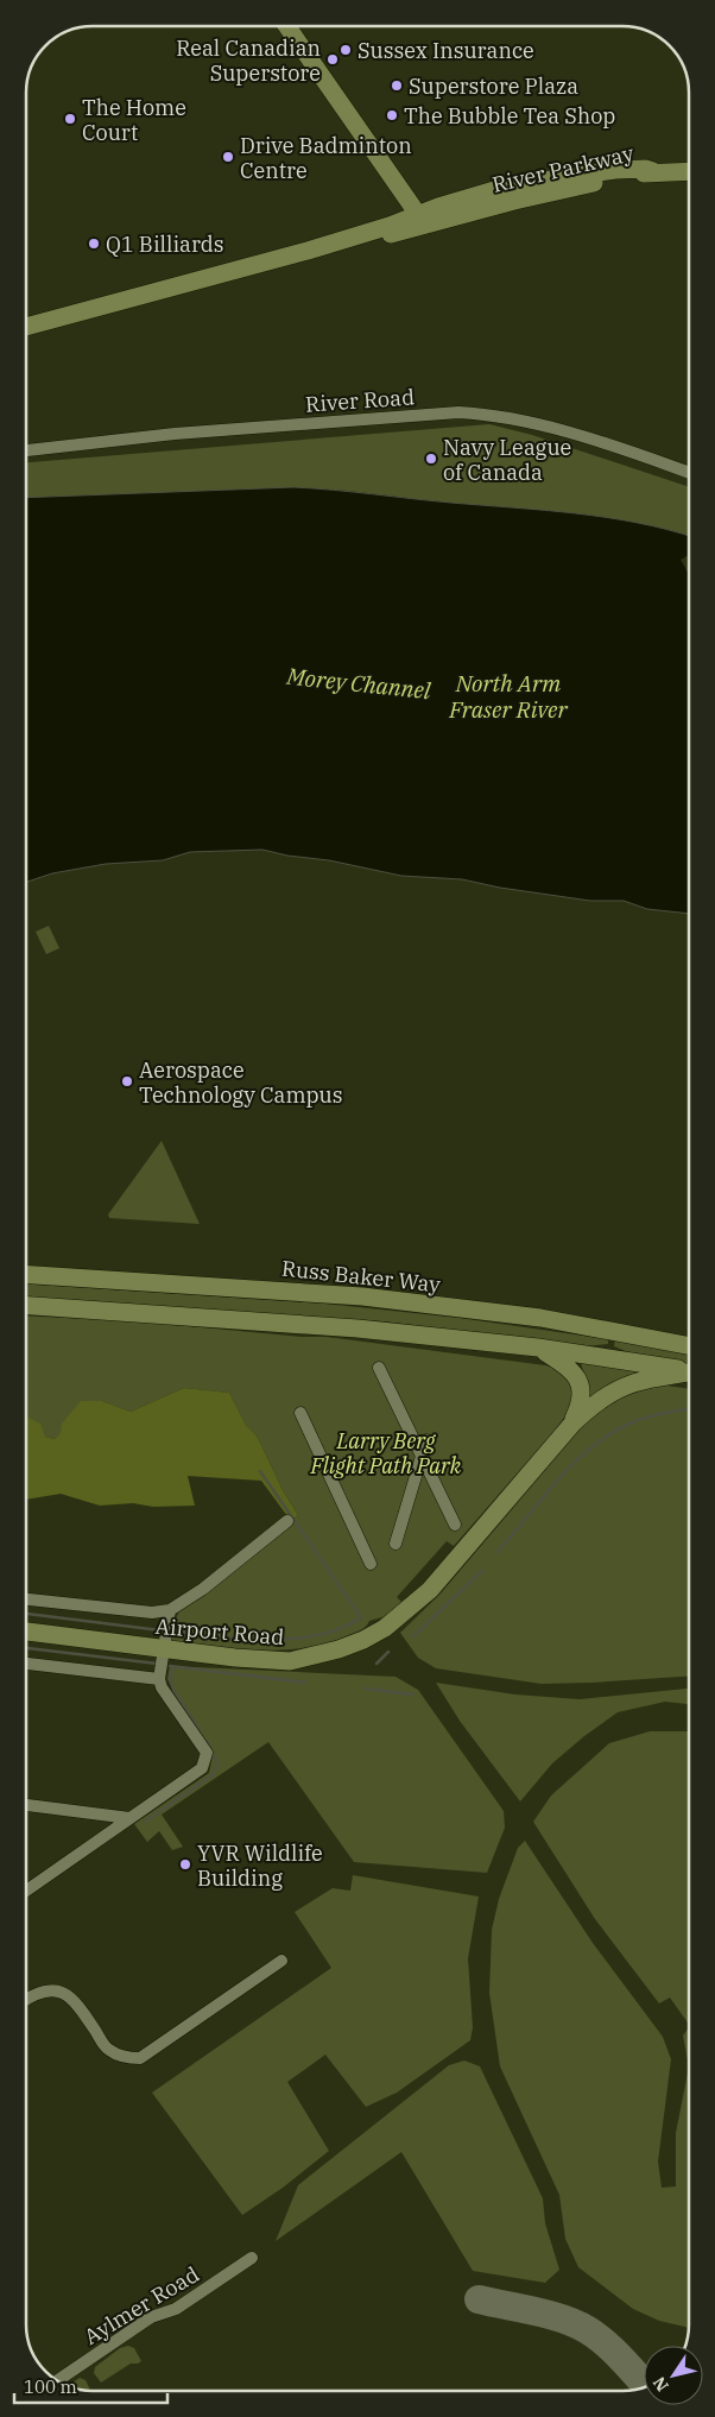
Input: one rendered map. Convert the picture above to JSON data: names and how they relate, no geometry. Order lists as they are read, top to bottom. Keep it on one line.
{"streets":{"street":["River Parkway","River Road","Russ Baker Way","Airport Road","Aylmer Road"]},"water":["Morey Channel","North Arm Fraser River"],"parks":["Larry Berg Flight Path Park"],"places":["Sussex Insurance","Real Canadian Superstore","Superstore Plaza","The Bubble Tea Shop","The Home Court","Drive Badminton Centre","Q1 Billiards","Navy League of Canada","Aerospace Technology Campus","YVR Wildlife Building"],"scale_bar":"100 m","north":"bottom left"}
